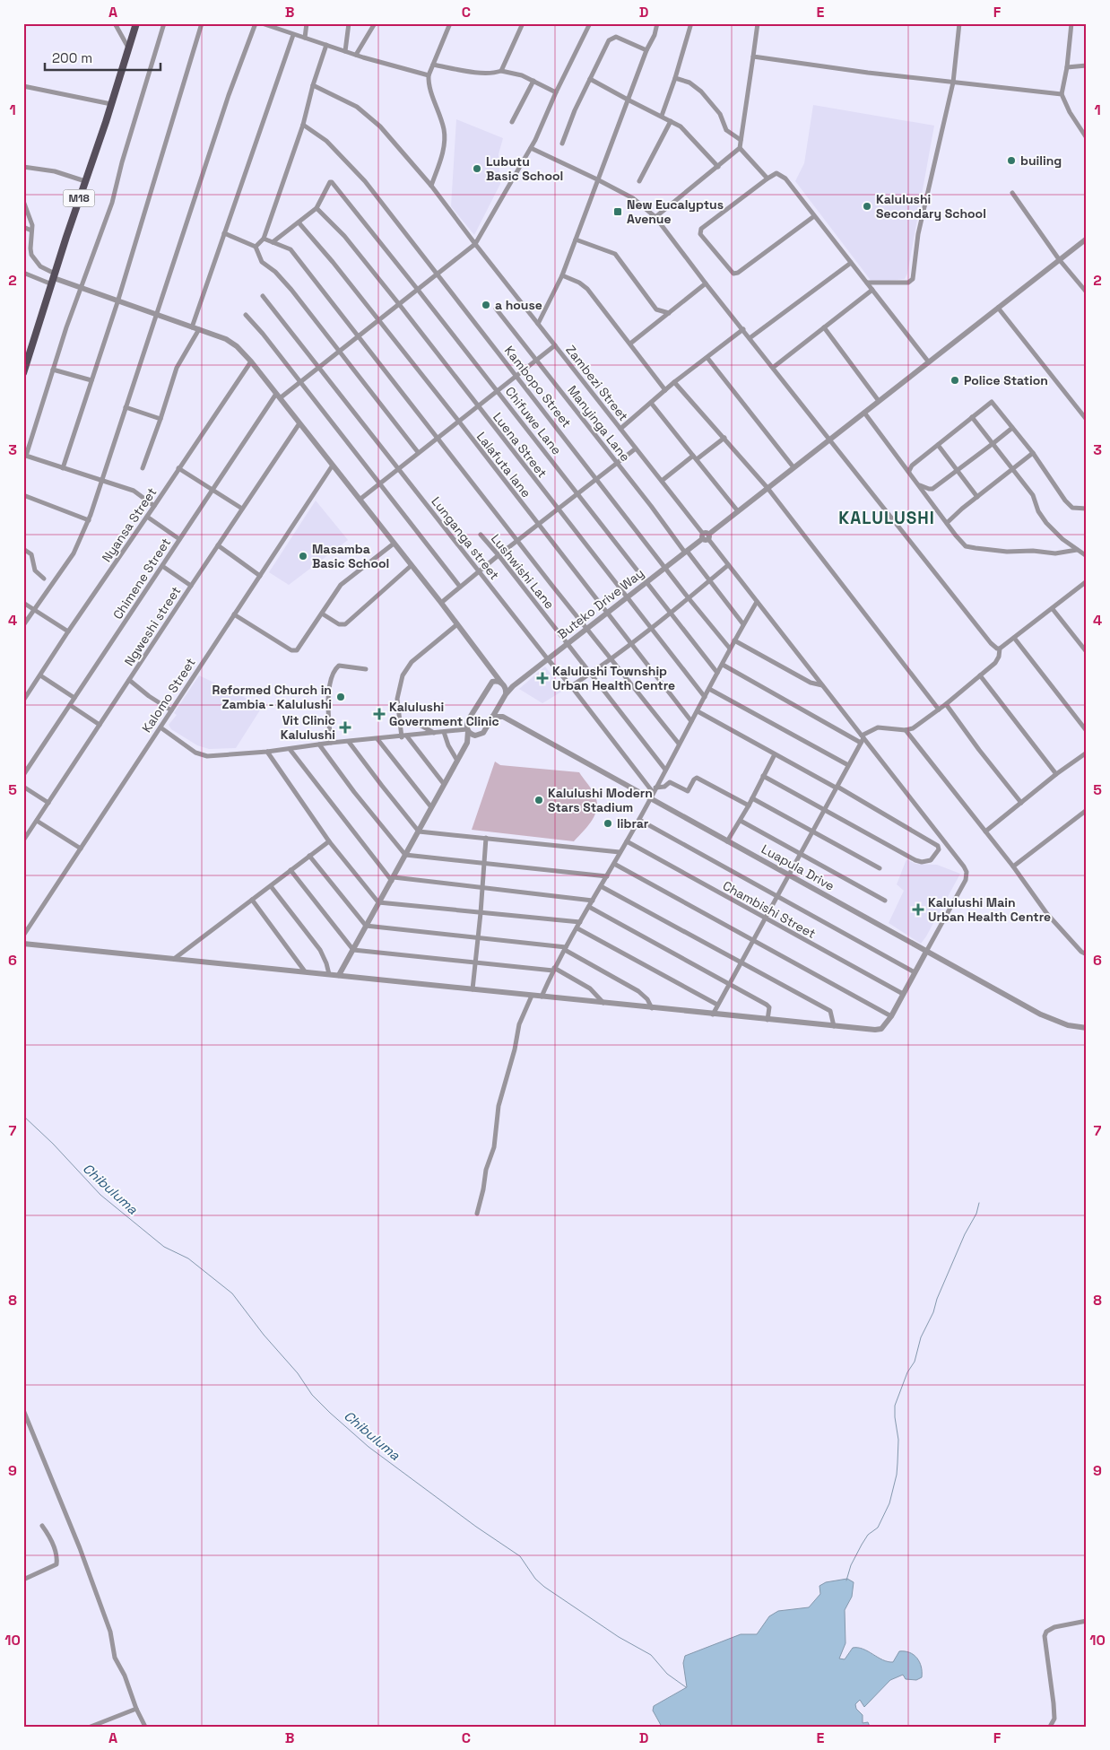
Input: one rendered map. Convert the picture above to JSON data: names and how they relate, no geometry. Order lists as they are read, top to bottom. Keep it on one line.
{"streets":{"main road":["M18"],"street":["Zambezi Street","Kambopo Street","Chifuwe Lane","Manyinga Lane","Luena Street","Lalafuta lane","Nyansa Street","Lunganga street","Lushwishi Lane","Chimene Street","Buteko Drive Way","Ngweshi street","Kalomo Street","Luapula Drive","Chambishi Street"]},"crossings":[["Zambezi Street","Buteko Drive Way"],["Zambezi Street","Luapula Drive"],["Kambopo Street","Buteko Drive Way"],["Chifuwe Lane","Luena Street"],["Chifuwe Lane","Buteko Drive Way"],["Manyinga Lane","Buteko Drive Way"],["Luena Street","Buteko Drive Way"],["Lalafuta lane","Buteko Drive Way"],["Lunganga street","Buteko Drive Way"],["Lushwishi Lane","Buteko Drive Way"]],"districts":["KALULUSHI"],"water":["Chibuluma"],"places":{"other":["builing","Lubutu Basic School","Kalulushi Secondary School","a house","Police Station","Masamba Basic School","Reformed Church in Zambia - Kalulushi","Kalulushi Modern Stars Stadium","librar"],"transit":["New Eucalyptus Avenue"],"health":["Kalulushi Township Urban Health Centre","Kalulushi Government Clinic","Vit Clinic Kalulushi","Kalulushi Main Urban Health Centre"]},"scale_bar":"200 m","grid":{"columns":["A","B","C","D","E","F"],"rows":["1","2","3","4","5","6","7","8","9","10"]}}
